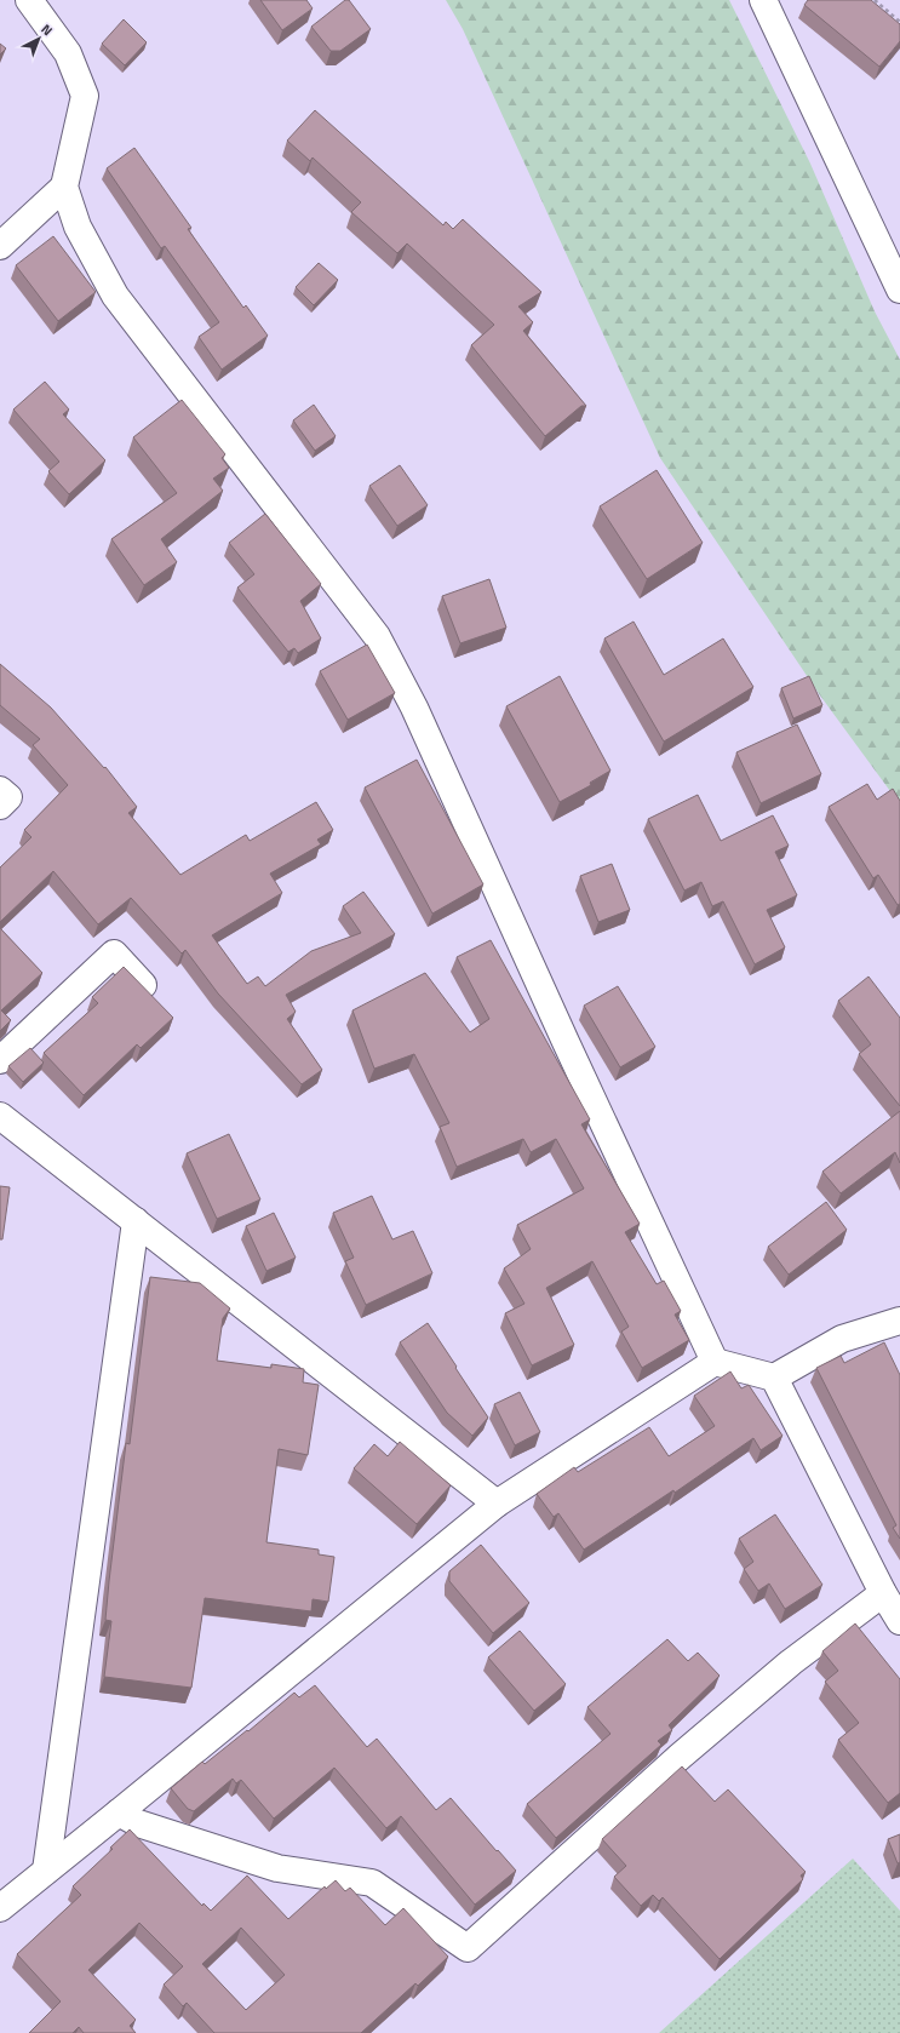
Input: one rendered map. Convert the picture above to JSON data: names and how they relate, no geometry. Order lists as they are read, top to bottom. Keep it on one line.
{"north":"top right"}
